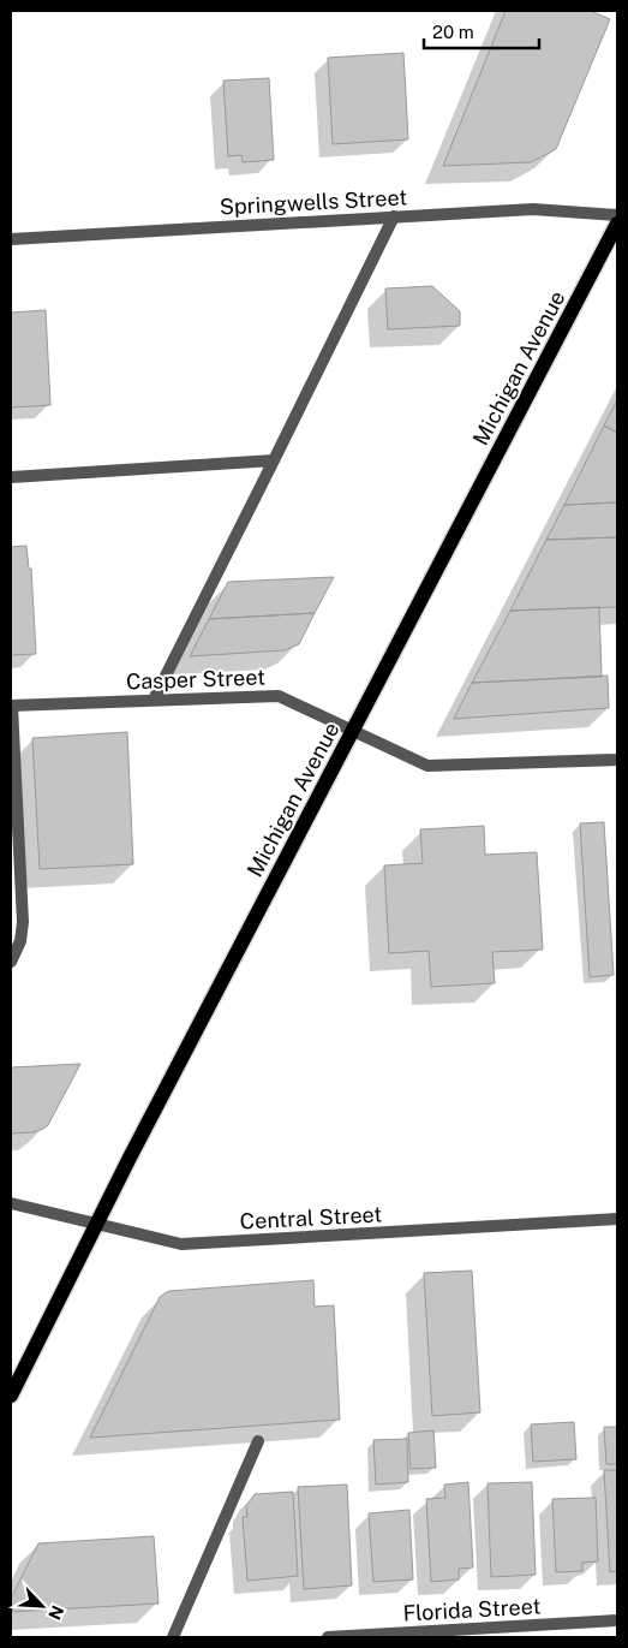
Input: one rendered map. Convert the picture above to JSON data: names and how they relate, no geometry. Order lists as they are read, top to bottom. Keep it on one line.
{"streets":{"main road":["Michigan Avenue"],"street":["Springwells Street","Casper Street","Central Street","Florida Street"]},"crossings":[["Michigan Avenue","Casper Street"],["Michigan Avenue","Central Street"]],"scale_bar":"20 m","north":"bottom right"}
